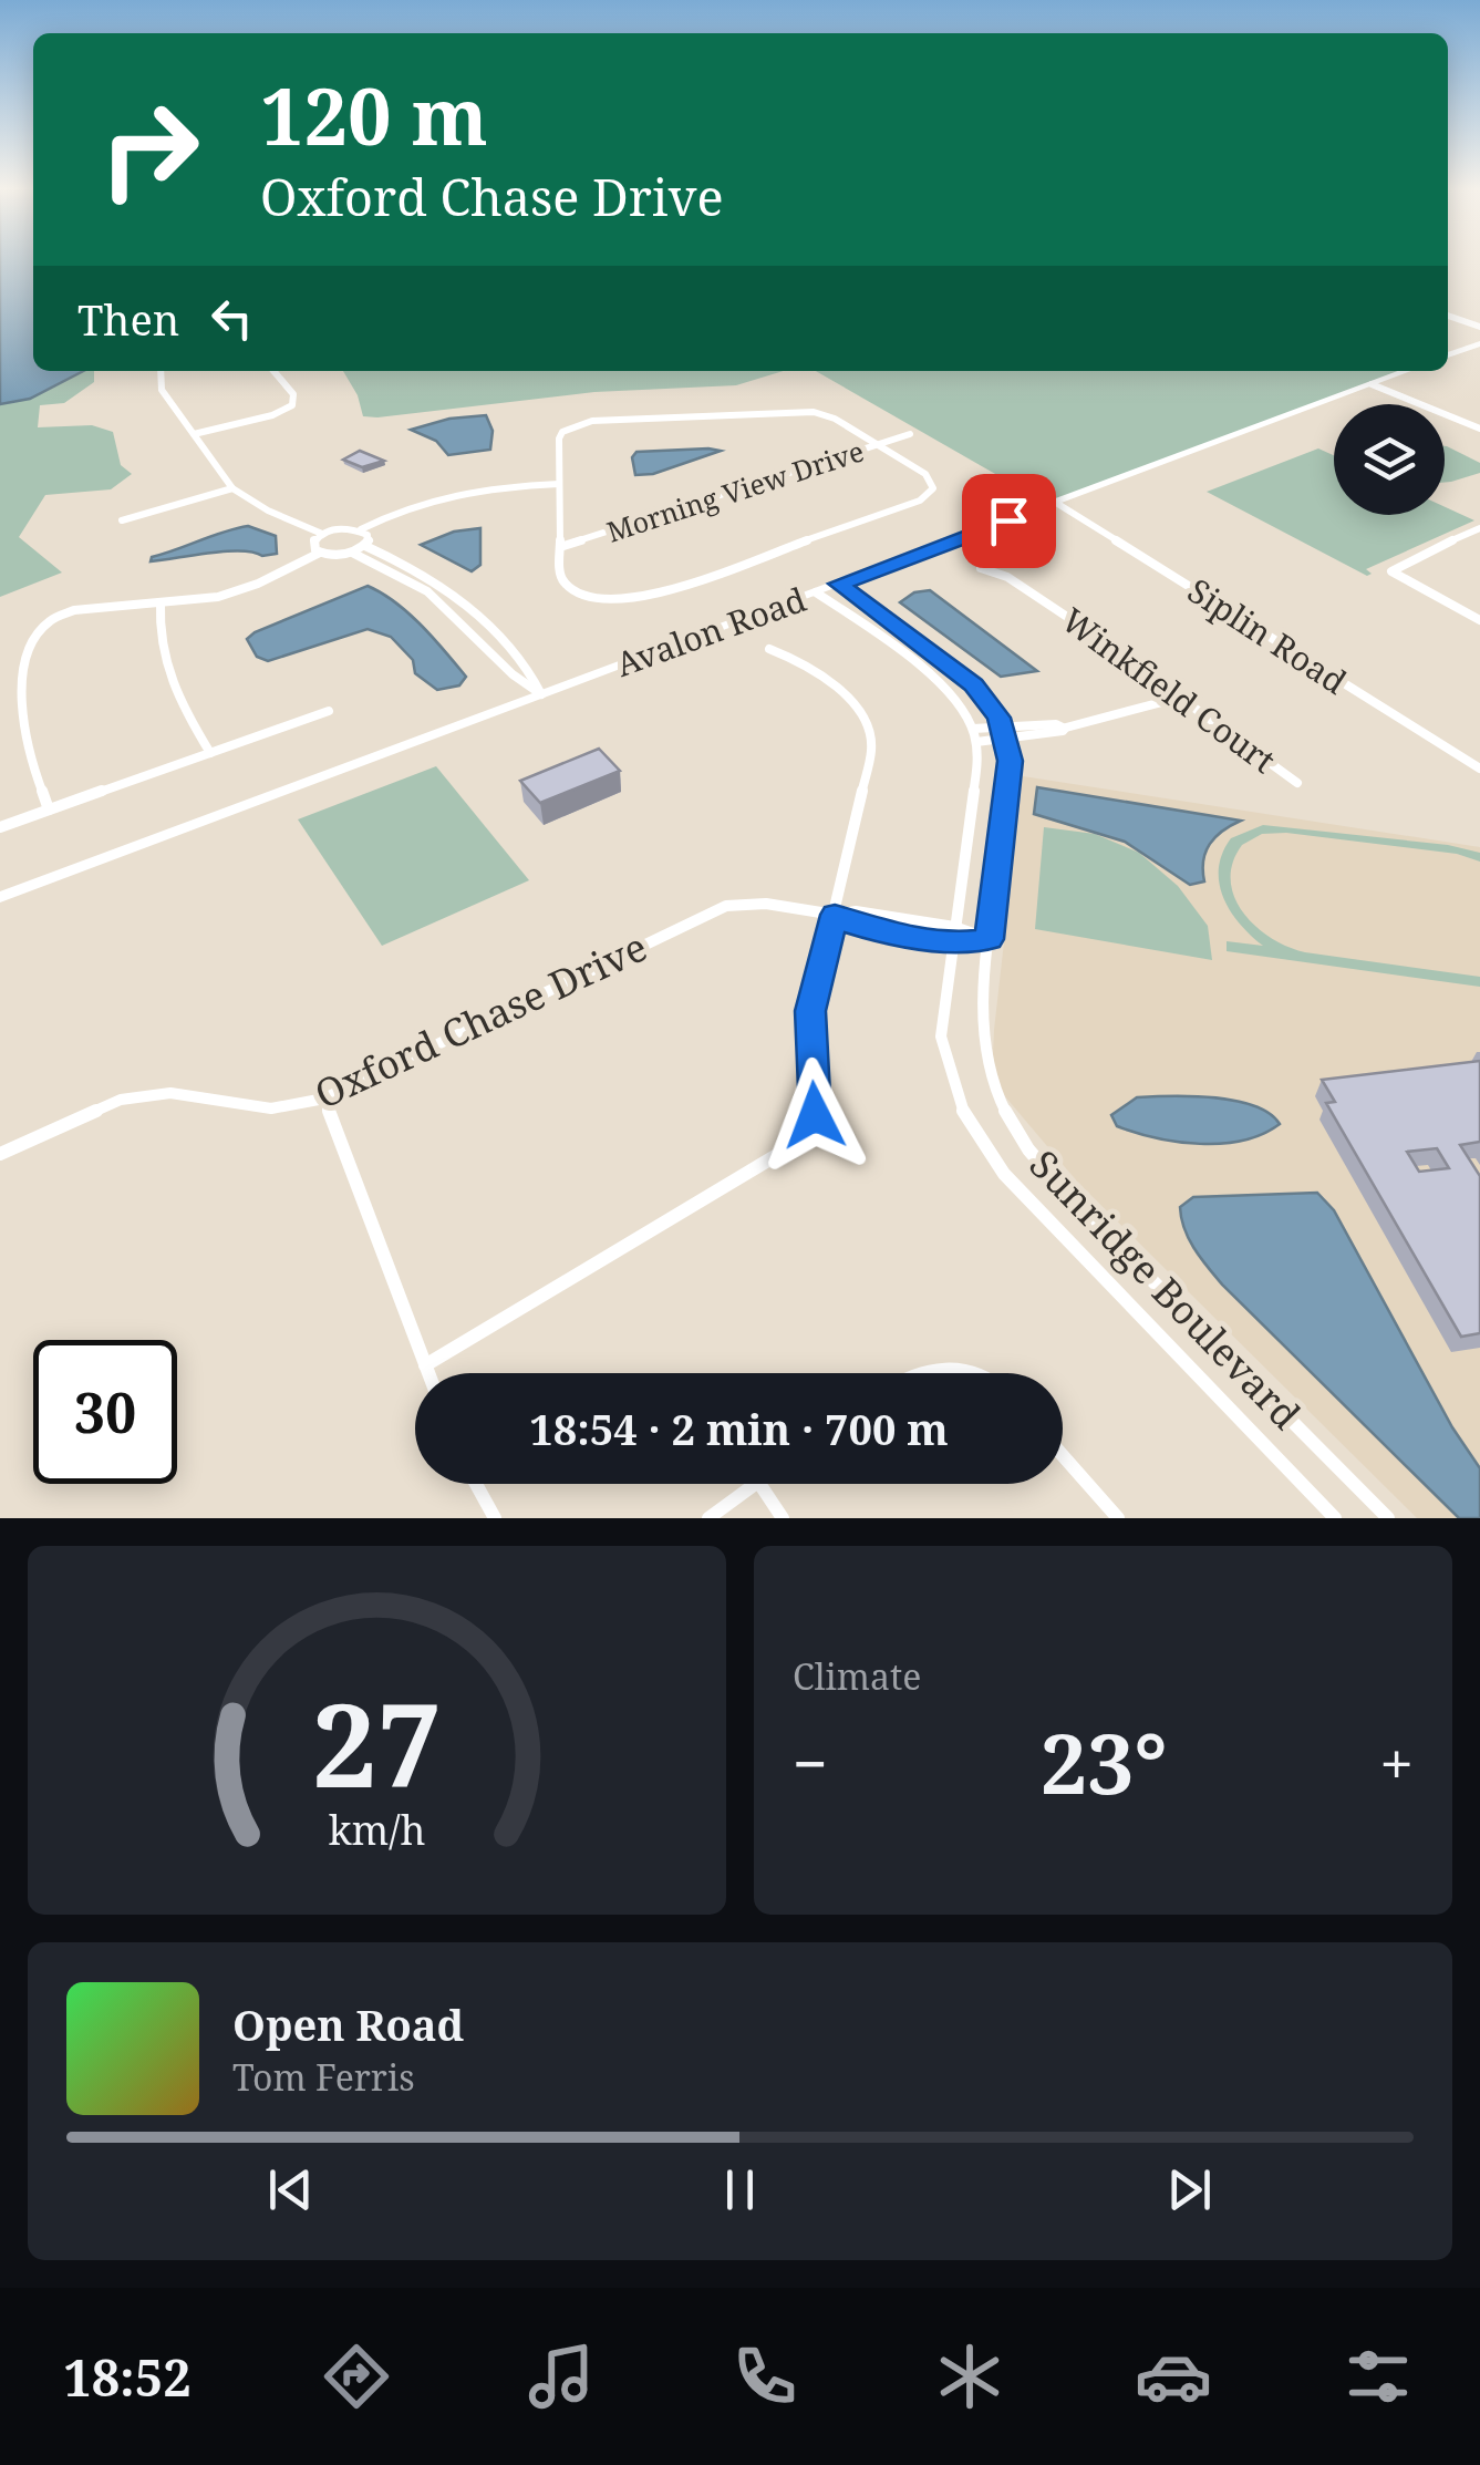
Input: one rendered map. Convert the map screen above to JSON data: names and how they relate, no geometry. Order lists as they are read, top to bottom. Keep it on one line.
{"streets":{"main road":["Avalon Road"],"street":["Morning View Drive","Siplin Road","Winkfield Court","Oxford Chase Drive","Sunridge Boulevard"]},"crossings":[["Avalon Road","Siplin Road"],["Oxford Chase Drive","Sunridge Boulevard"]],"page":{"turn":["120 m","Oxford Chase Drive"],"then":"Then","limit":"30","trip":"18:54 · 2 min · 700 m","tile":"Climate","heat":["−","23°","+"],"song":["Open Road","Tom Ferris"],"tabs":"18:52","gauge":["27","km/h"]}}
